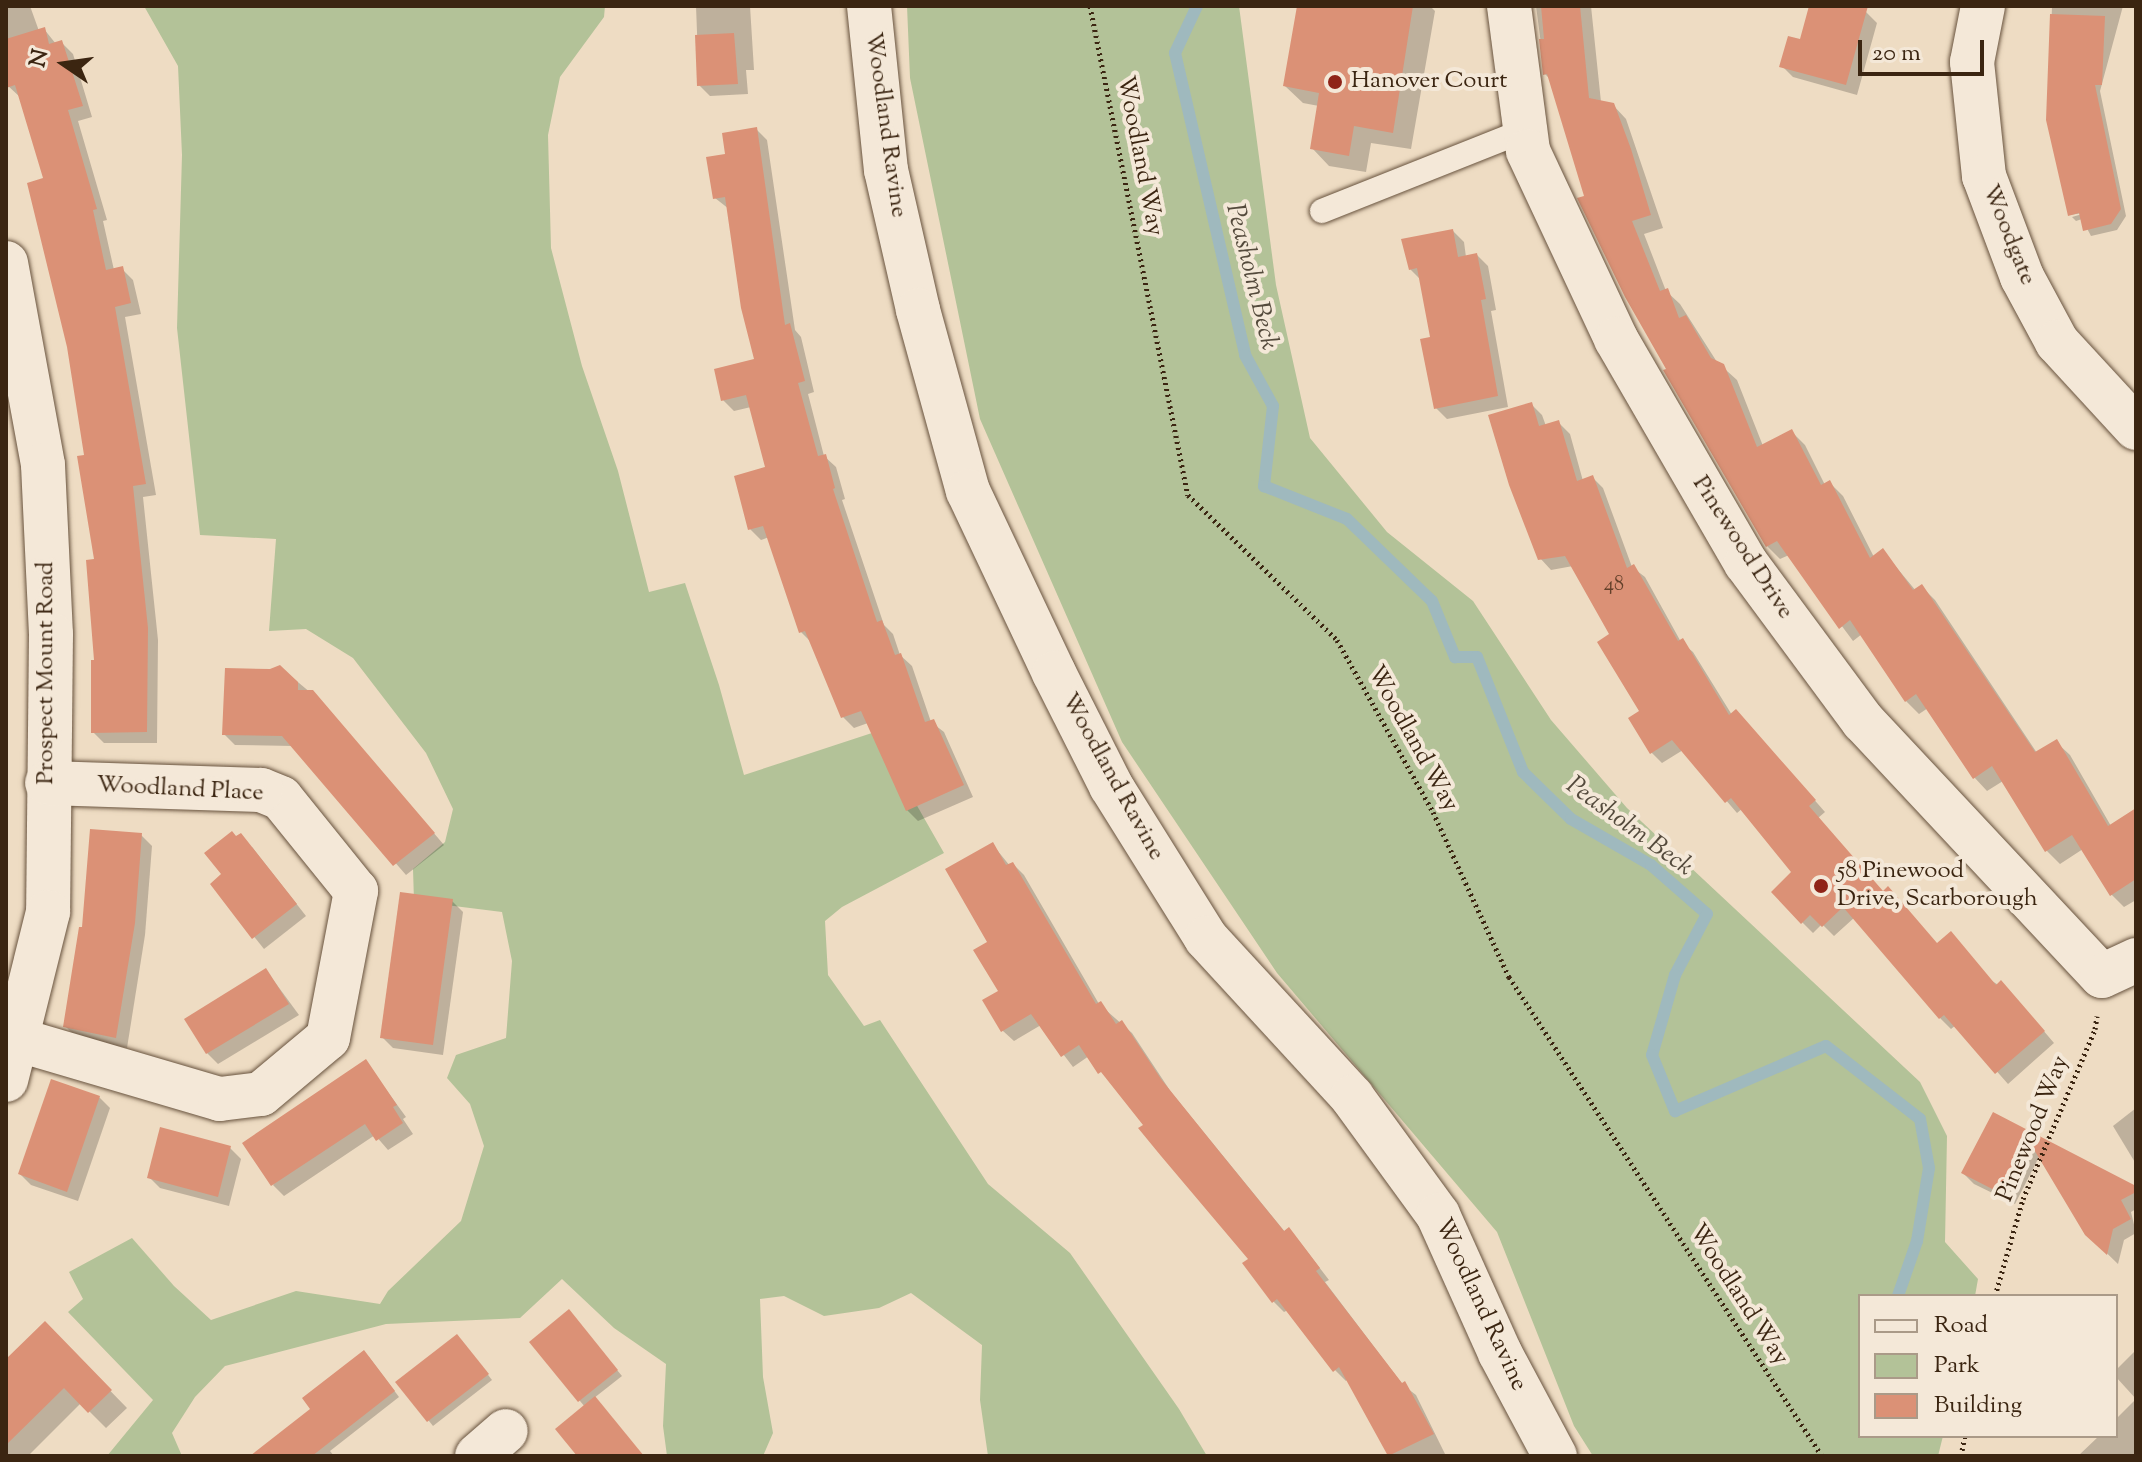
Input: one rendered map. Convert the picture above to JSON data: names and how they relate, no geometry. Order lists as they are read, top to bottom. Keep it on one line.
{"streets":{"street":["Woodland Ravine","Woodgate","Pinewood Drive","Prospect Mount Road","Woodland Place"],"path":["Woodland Way","Pinewood Way"]},"crossings":[["Pinewood Drive","Pinewood Way"],["Prospect Mount Road","Woodland Place"]],"water":["Peasholm Beck"],"places":["Hanover Court","58 Pinewood Drive, Scarborough"],"house_numbers":["48"],"legend":["Road","Park","Building"],"scale_bar":"20 m","north":"left"}
